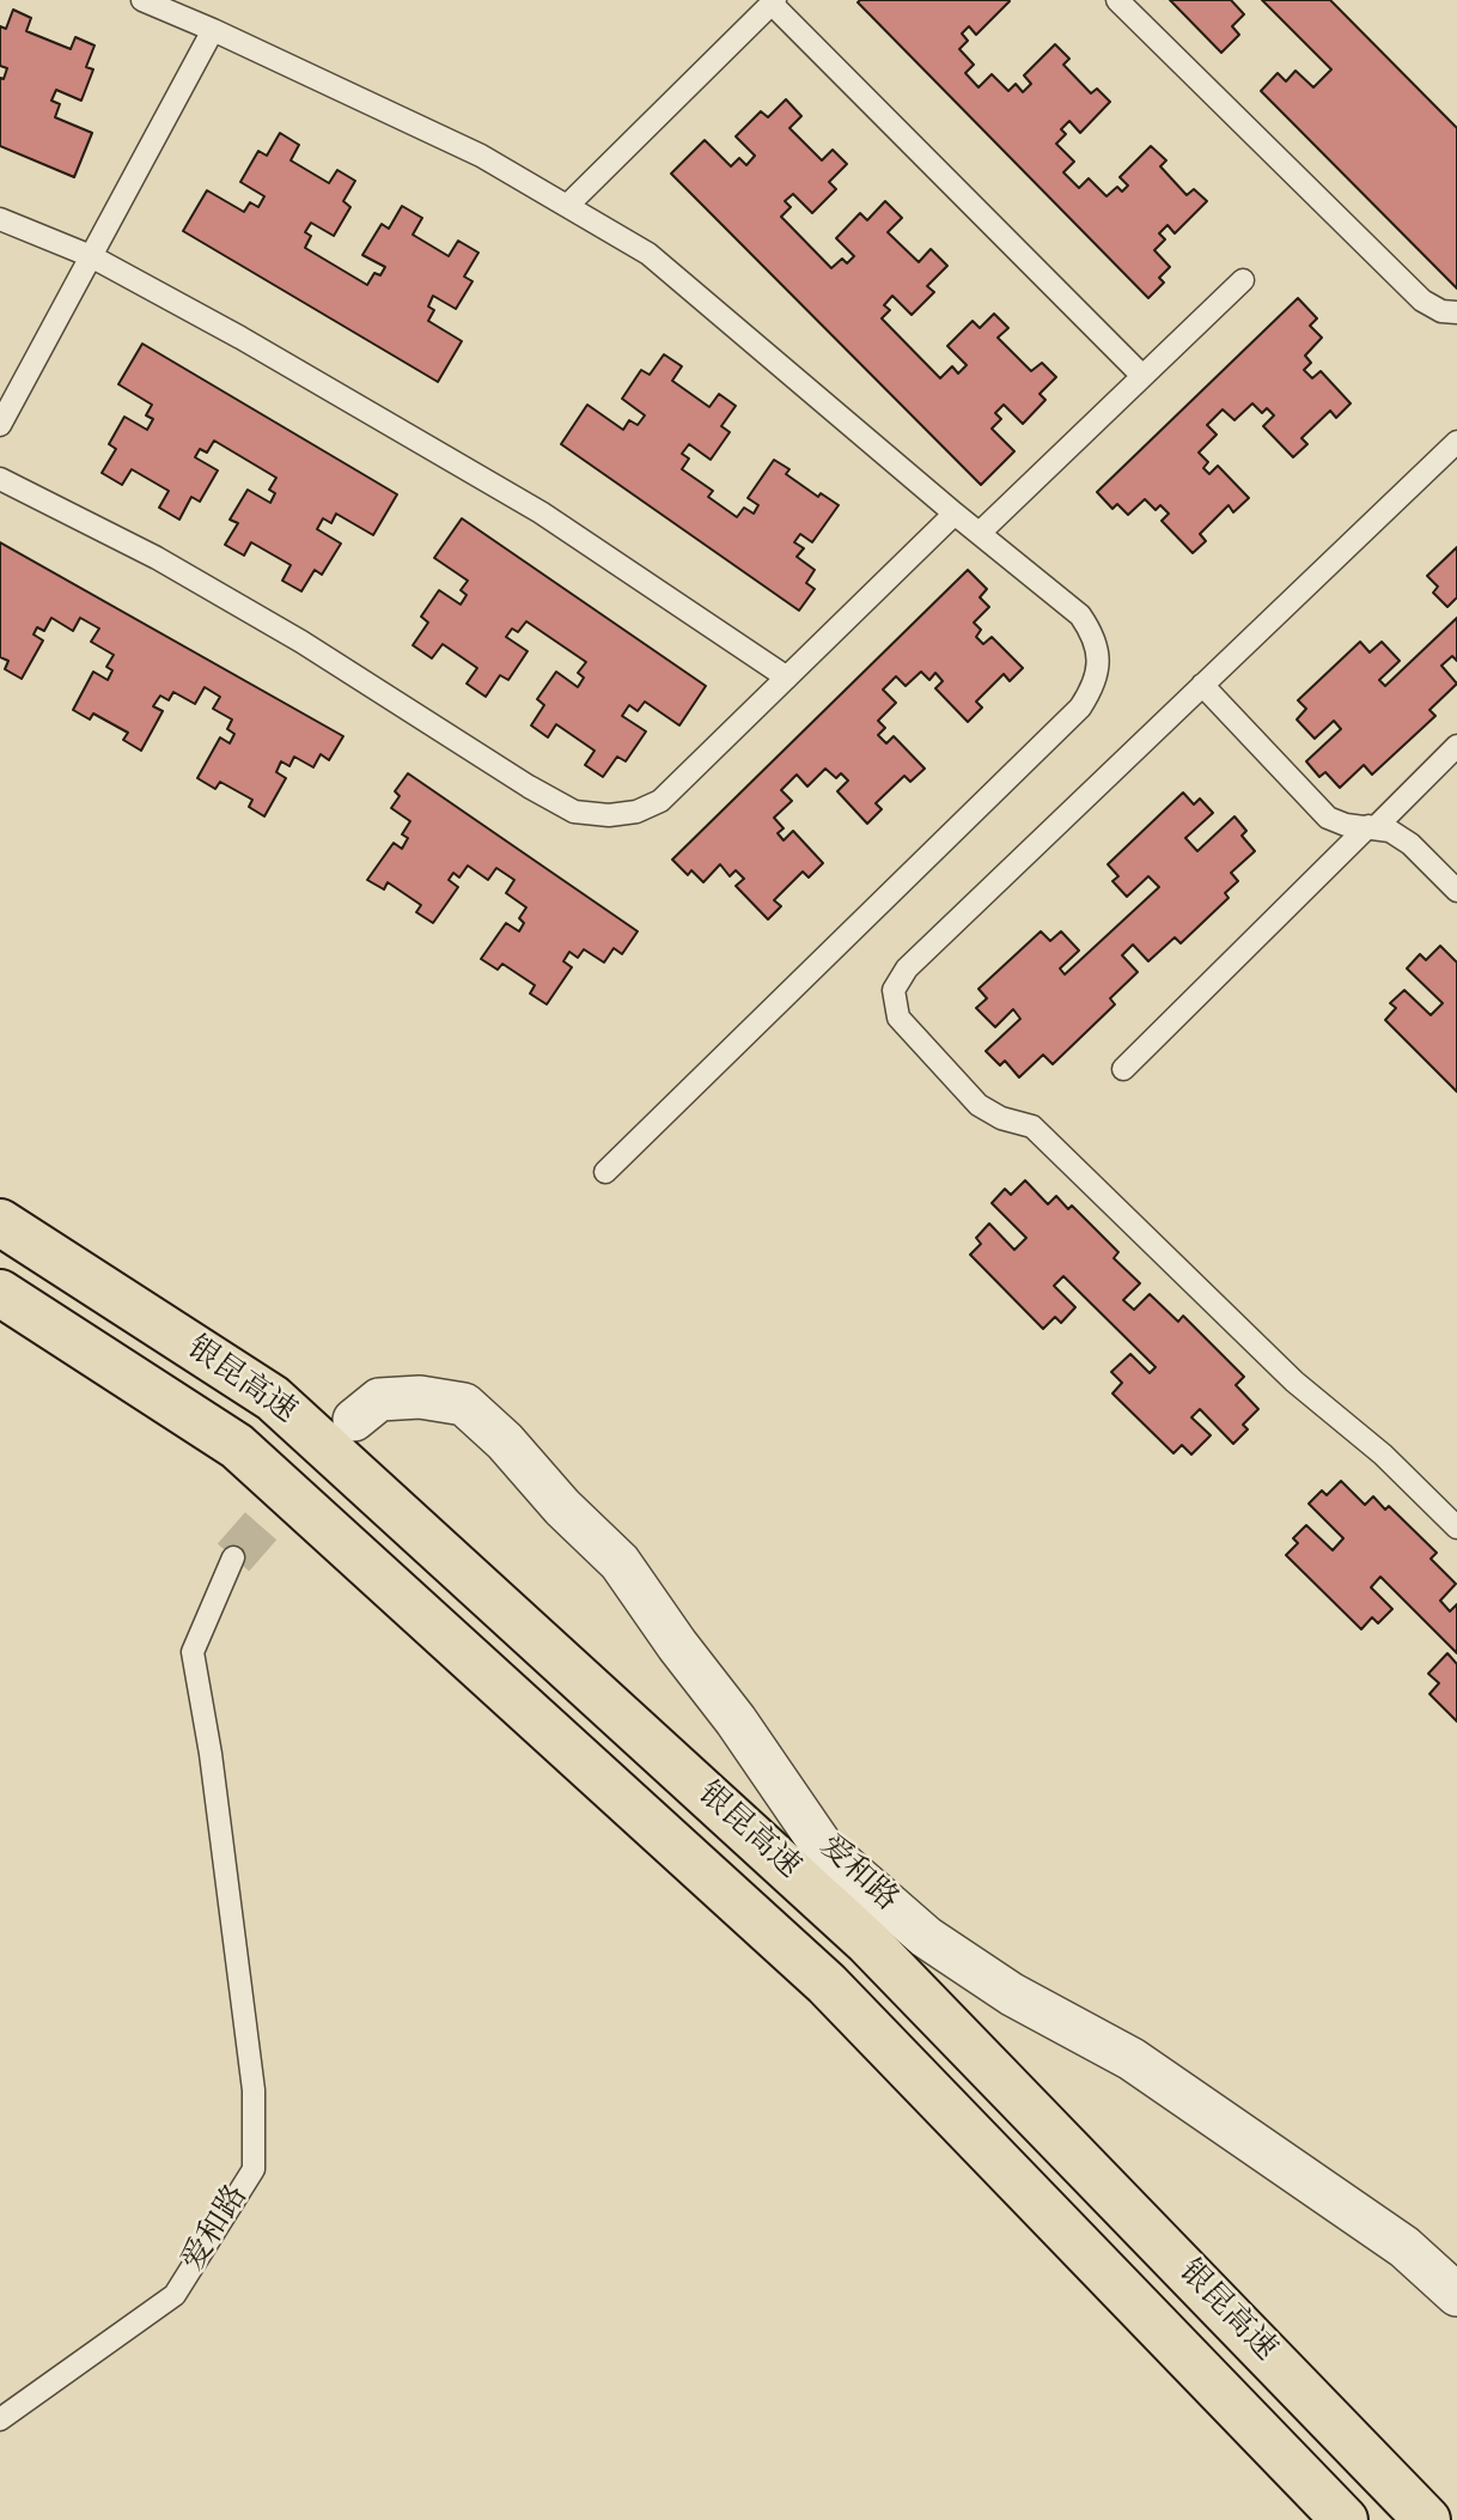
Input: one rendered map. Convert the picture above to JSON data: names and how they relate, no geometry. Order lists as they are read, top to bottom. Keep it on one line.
{"streets":{"highway":["银昆高速"],"street":["爱和路"]}}
